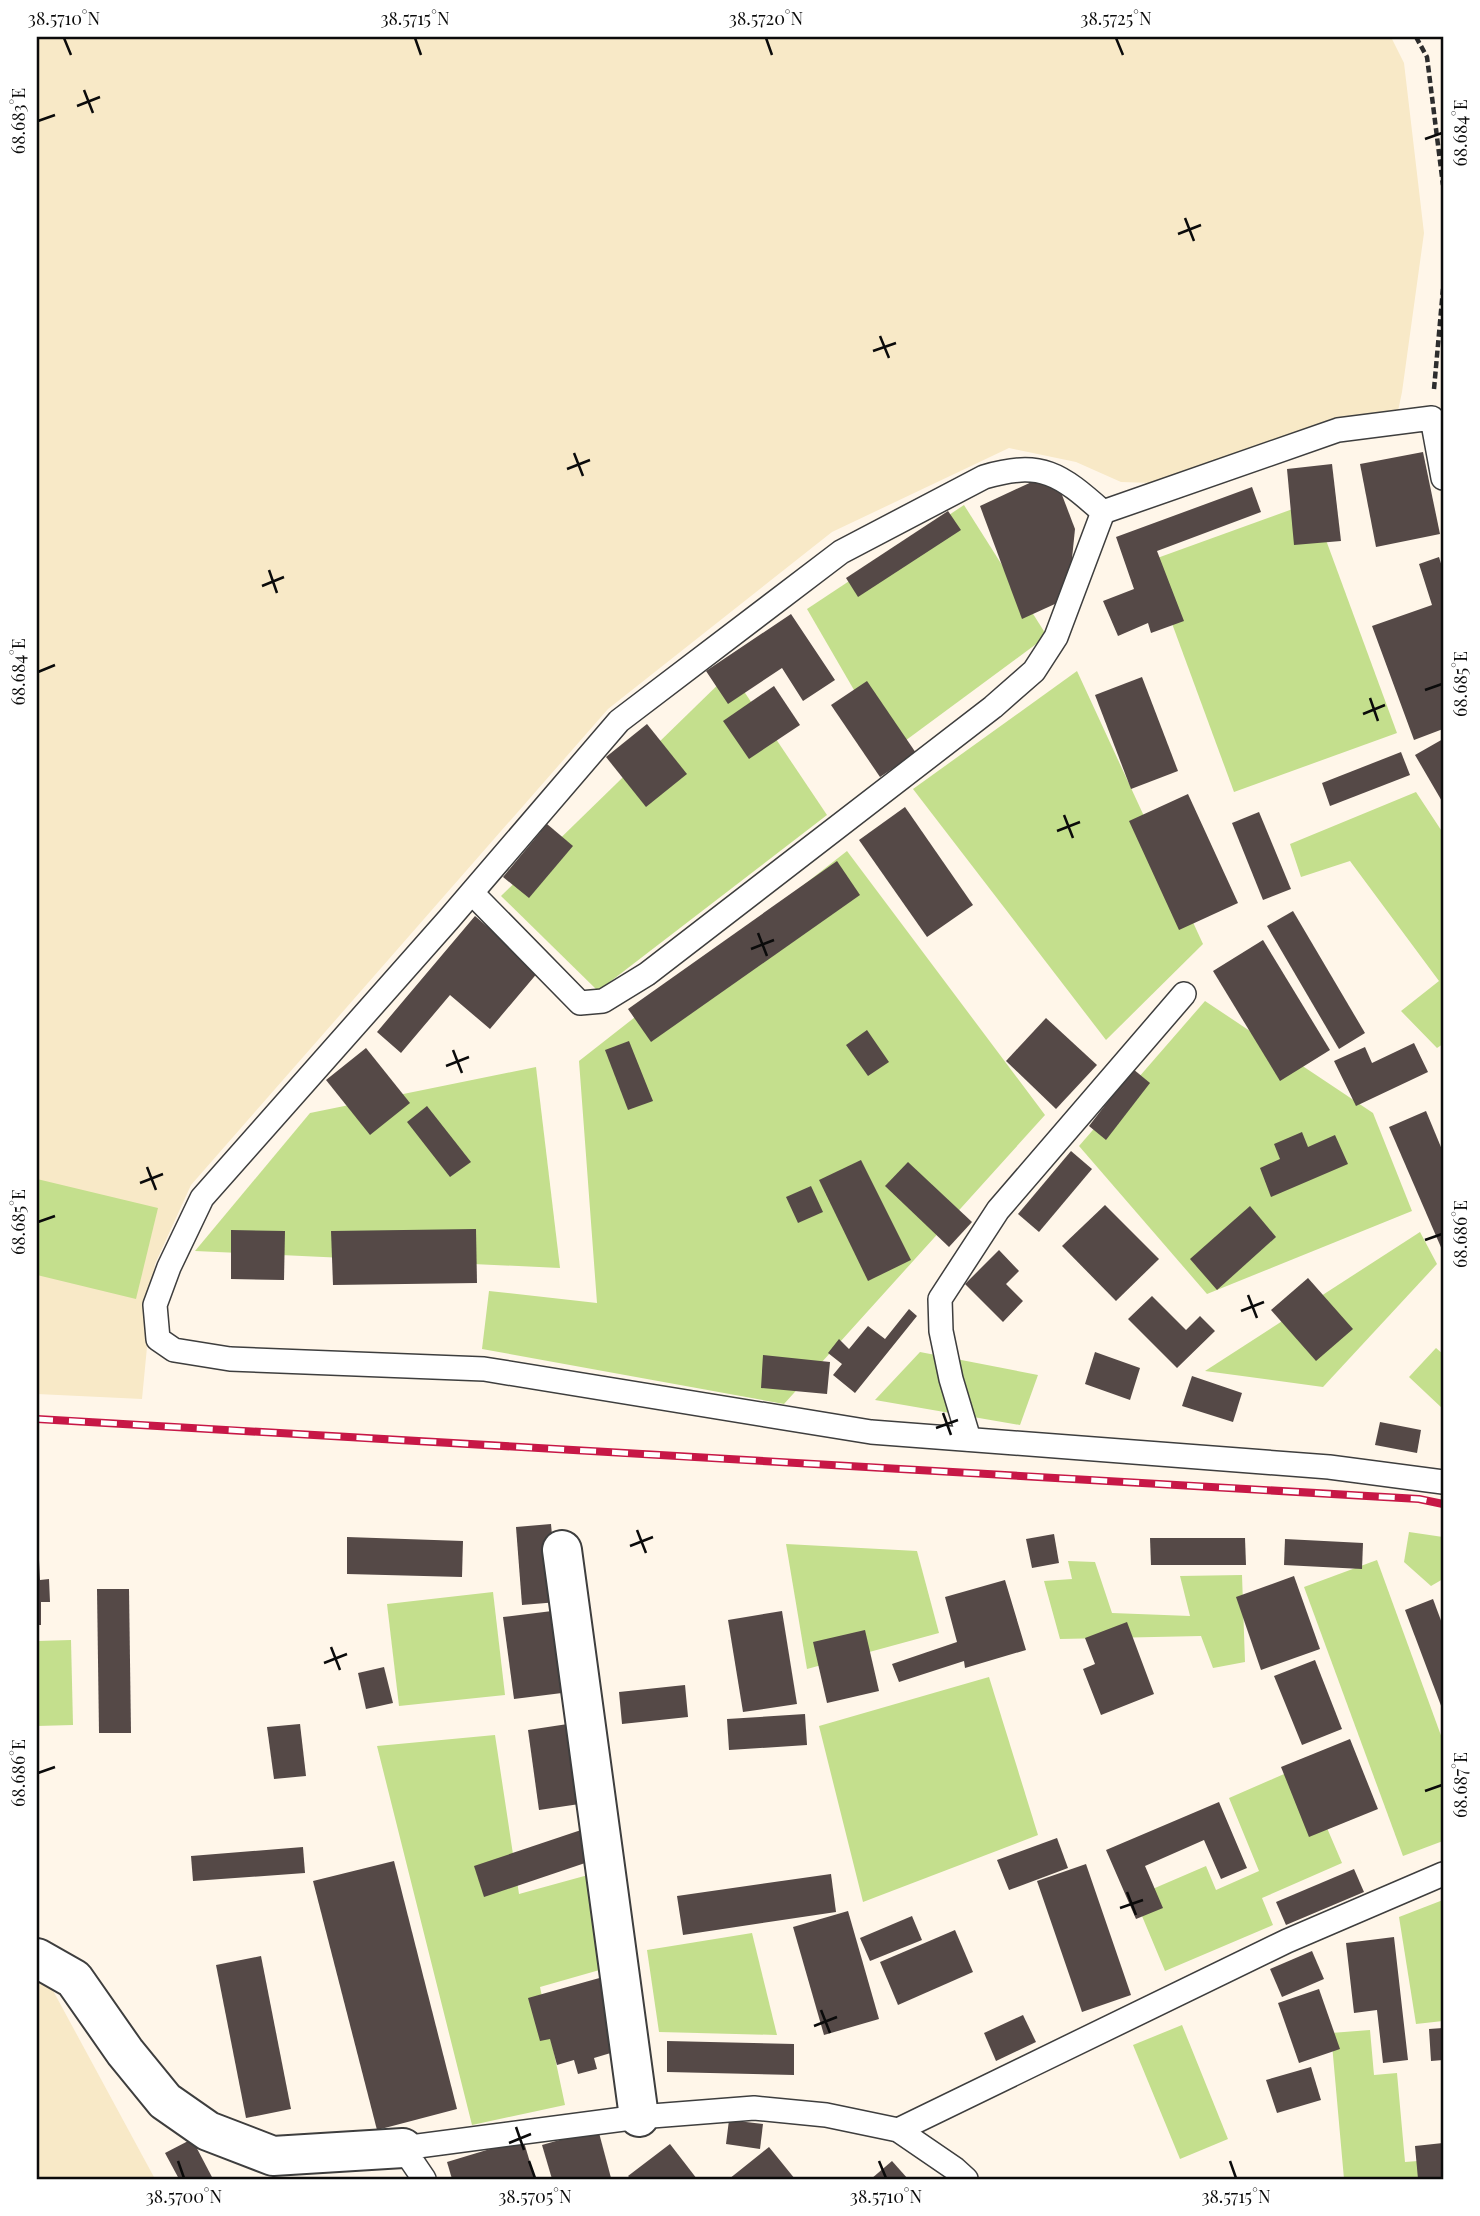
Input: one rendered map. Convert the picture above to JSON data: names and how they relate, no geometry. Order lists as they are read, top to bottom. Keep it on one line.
{"coordinates":["38.5710°N","38.5715°N","38.5720°N","38.5725°N","68.683°E","68.684°E","68.685°E","68.686°E","68.687°E","38.5700°N","38.5705°N"]}
